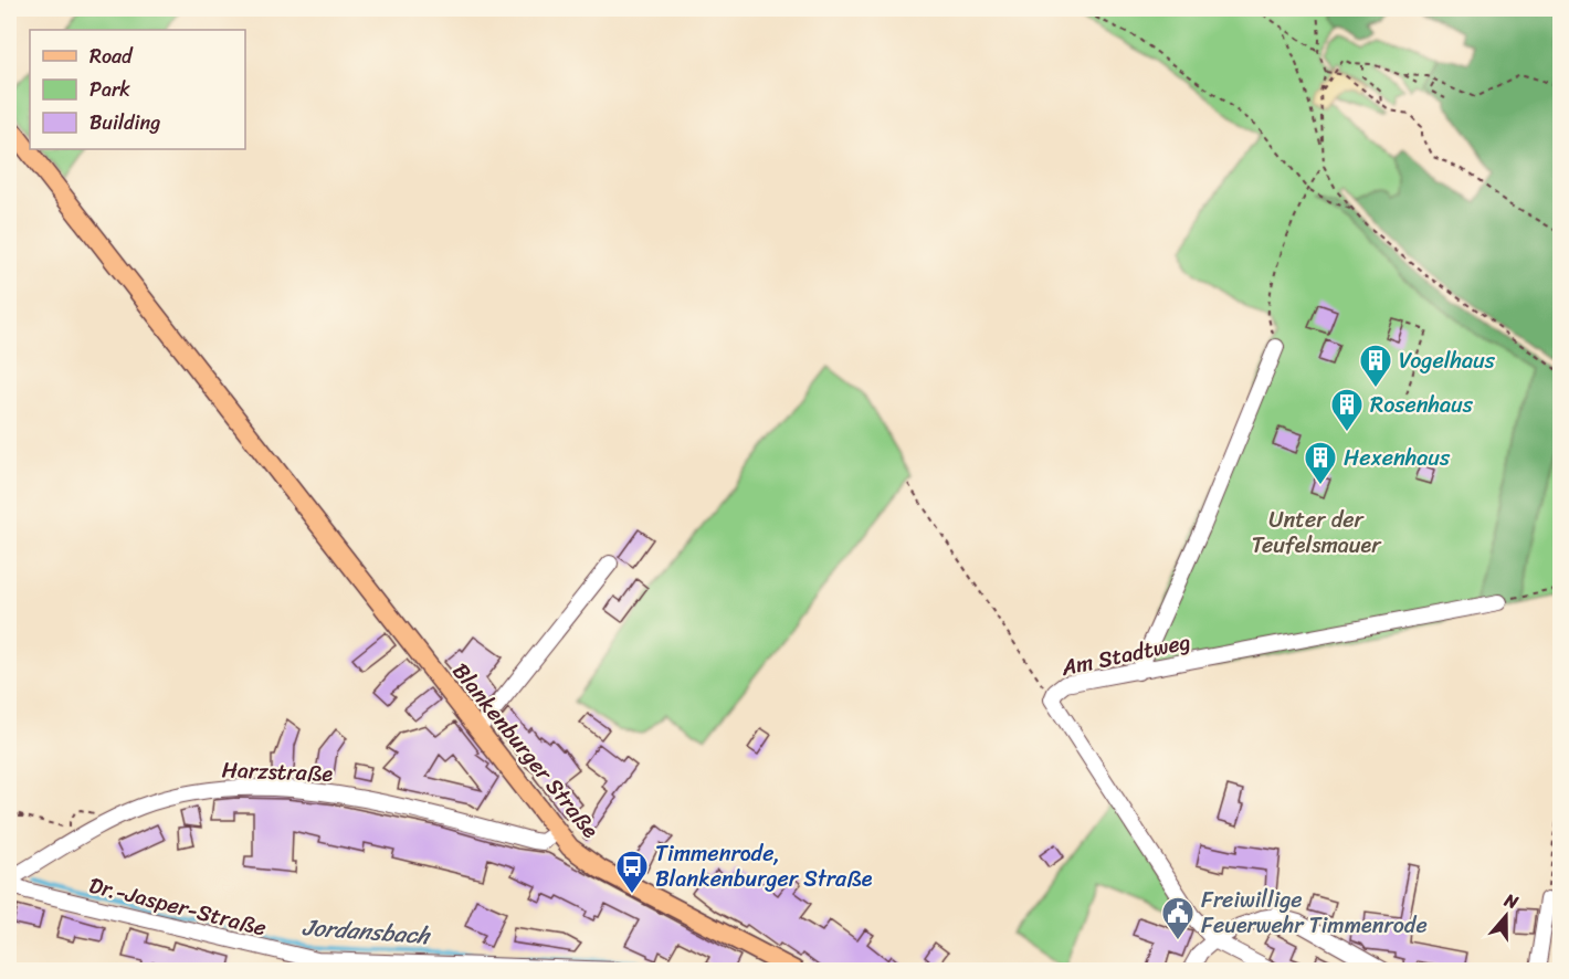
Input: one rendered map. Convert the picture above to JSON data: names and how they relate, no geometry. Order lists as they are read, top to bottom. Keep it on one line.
{"streets":{"main road":["Blankenburger Straße"],"street":["Am Stadtweg","Harzstraße","Dr.-Jasper-Straße"]},"crossings":[["Blankenburger Straße","Harzstraße"],["Harzstraße","Dr.-Jasper-Straße"]],"water":["Jordansbach"],"parks":["Unter der Teufelsmauer"],"places":{"building":["Vogelhaus","Rosenhaus","Hexenhaus"],"bus stop":["Timmenrode, Blankenburger Straße"],"public building":["Freiwillige Feuerwehr Timmenrode"]},"legend":["Road","Park","Building"],"north":"top"}
